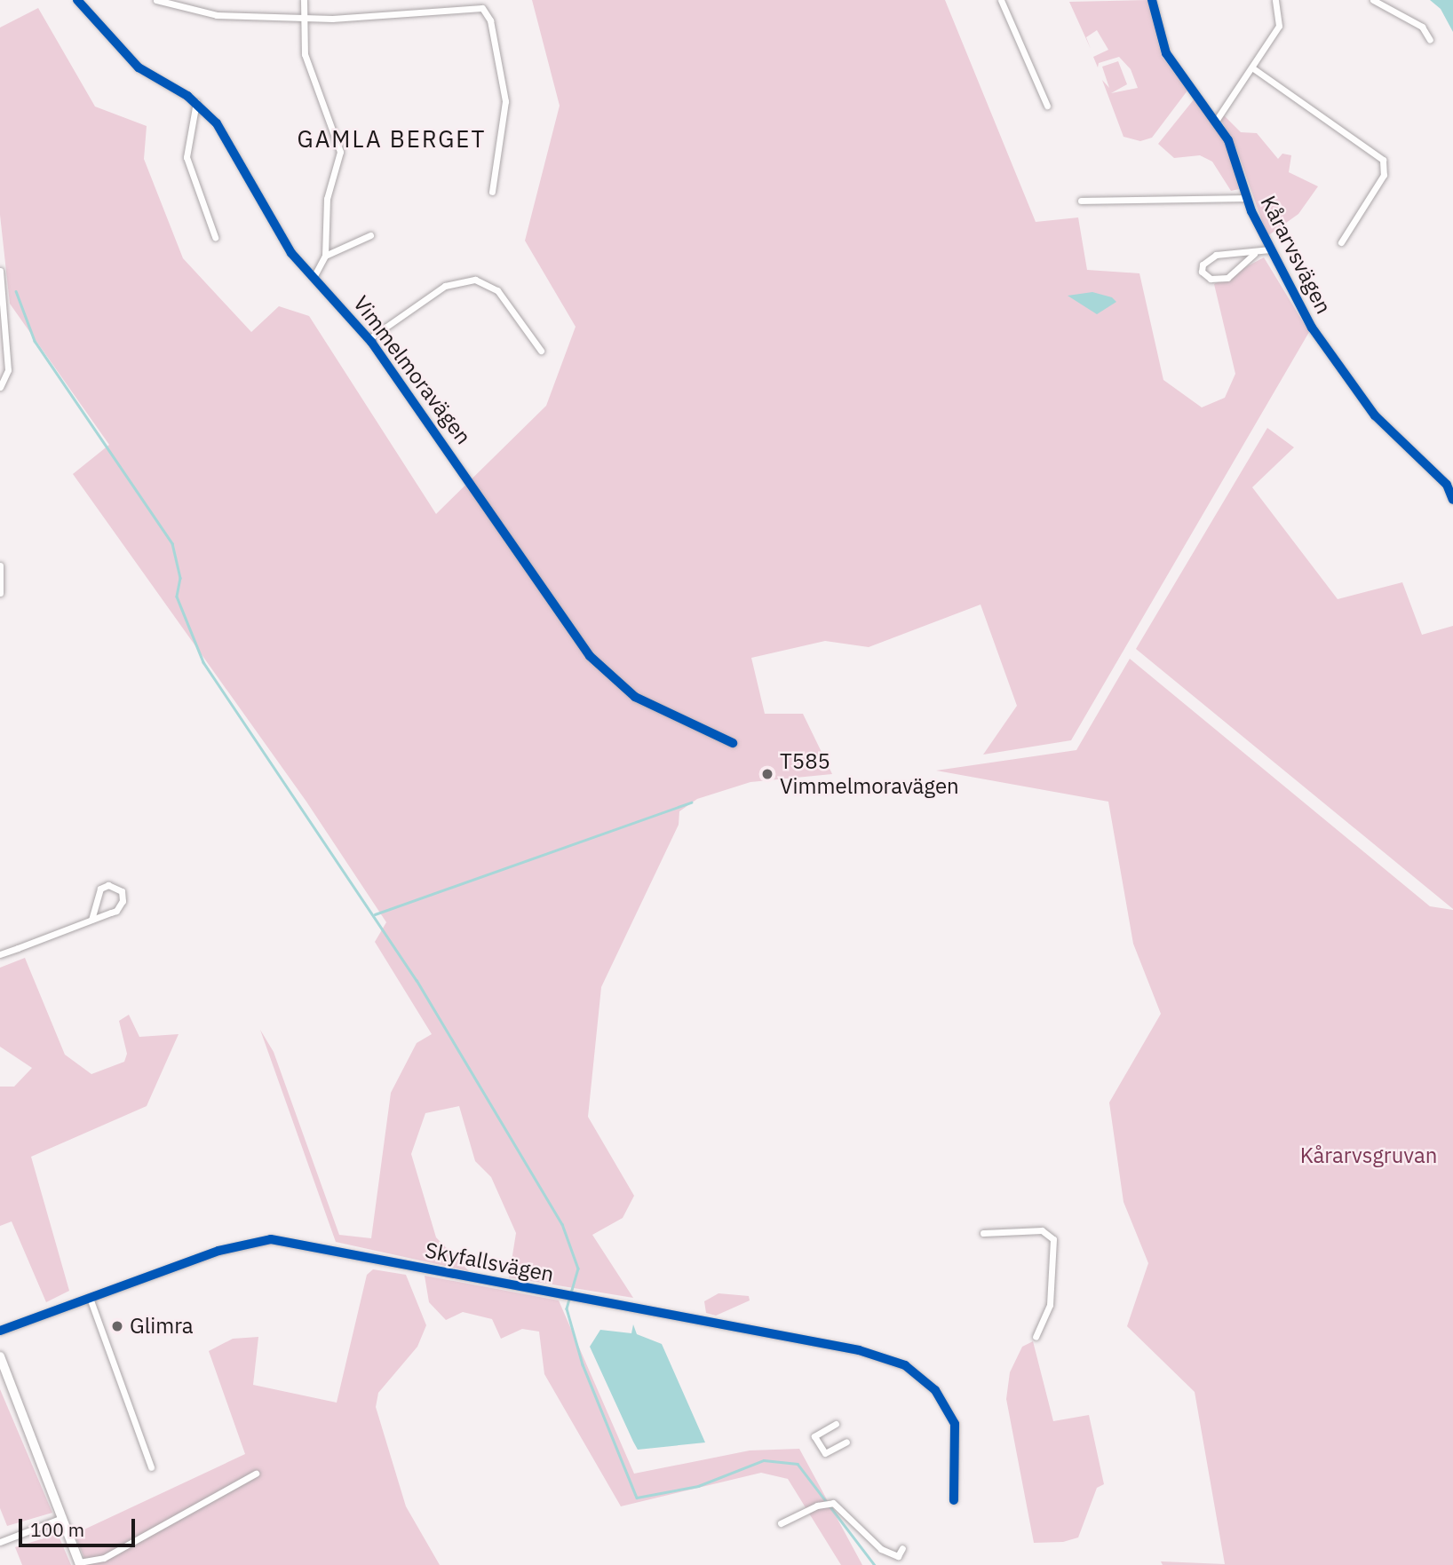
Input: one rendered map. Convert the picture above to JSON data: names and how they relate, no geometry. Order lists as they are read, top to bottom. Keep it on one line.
{"streets":{"street":["Kårarvsvägen","Vimmelmoravägen","Skyfallsvägen"]},"districts":["GAMLA BERGET"],"parks":["Kårarvsgruvan"],"places":["T585 Vimmelmoravägen","Glimra"],"scale_bar":"100 m"}
